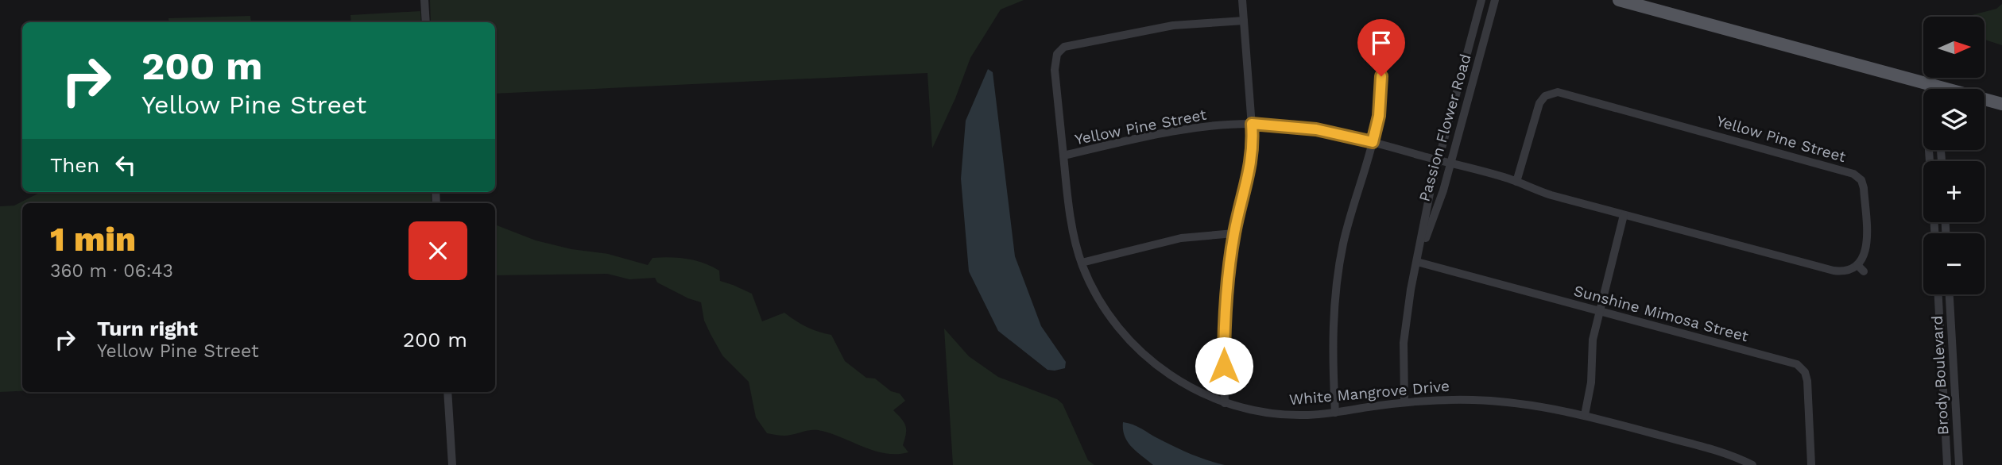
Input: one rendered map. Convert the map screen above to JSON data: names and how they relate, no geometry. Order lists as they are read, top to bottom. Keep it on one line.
{"streets":{"street":["Yellow Pine Street","Passion Flower Road","Sunshine Mimosa Street","Brody Boulevard","White Mangrove Drive"]},"crossings":[["Yellow Pine Street","Passion Flower Road"],["Yellow Pine Street","White Mangrove Drive"],["Passion Flower Road","Sunshine Mimosa Street"],["Passion Flower Road","White Mangrove Drive"]],"north":"right","page":{"map_buttons":["+","−"],"turn":["200 m","Yellow Pine Street"],"then":"Then","heading":["1 min","360 m · 06:43"],"list":[{"name":"Turn right","note":"Yellow Pine Street","value":"200 m"}]}}
